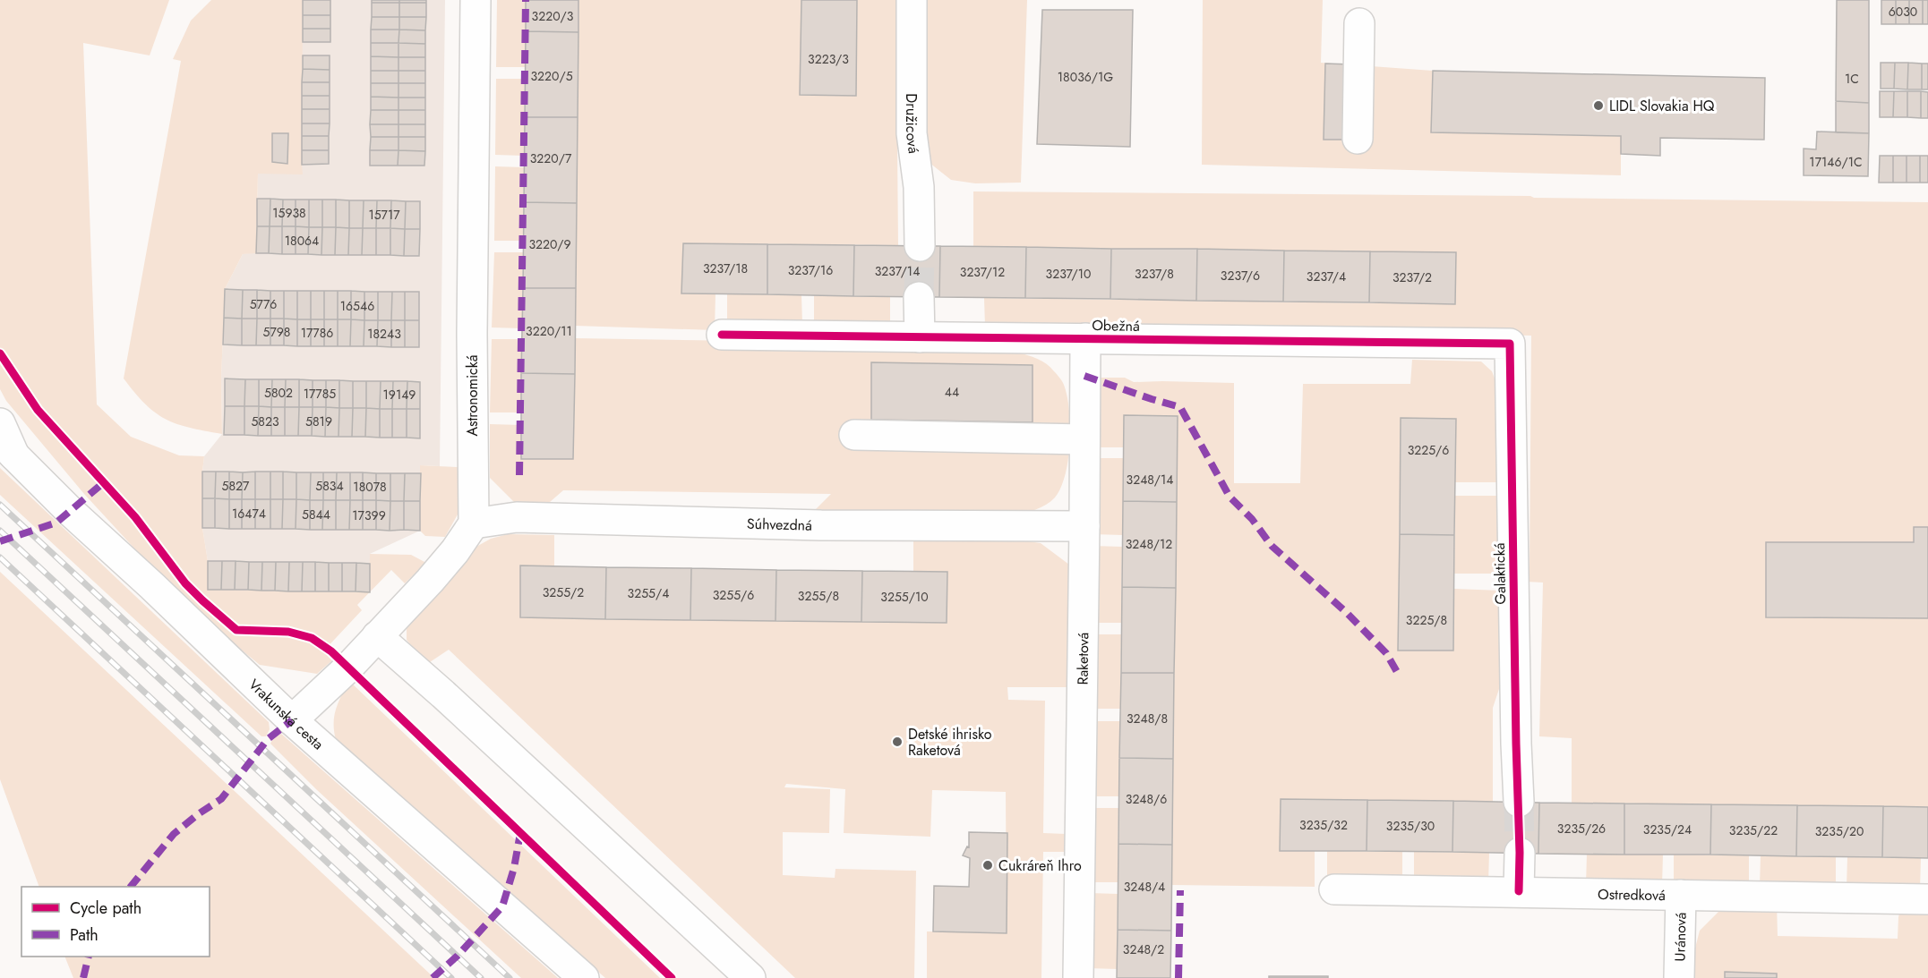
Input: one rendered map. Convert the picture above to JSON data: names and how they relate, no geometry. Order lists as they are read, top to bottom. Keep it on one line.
{"streets":{"street":["Družicová","Obežná","Astronomická","Súhvezdná","Galaktická","Raketová","Vrakunská cesta","Ostredková","Uránová"]},"crossings":[["Obežná","Galaktická"],["Obežná","Raketová"],["Astronomická","Súhvezdná"],["Súhvezdná","Raketová"],["Ostredková","Uránová"]],"places":["LIDL Slovakia HQ","Detské ihrisko Raketová","Cukráreň Ihro"],"house_numbers":["6030","3220/3","3223/3","3220/5","18036/1G","1C","3220/7","17146/1C","15938","15717","18064","3220/9","3237/18","3237/16","3237/14","3237/12","3237/10","3237/8","3237/6","3237/4","3237/2","5776","16546","3220/11","5798","17786","18243","44","5802","17785","19149","5823","5819","3225/6","3248/14","5827","5834","18078","16474","5844","17399","3248/12","3255/2","3255/4","3255/6","3255/8","3255/10","3225/8","3248/8","3248/6","3235/32","3235/30","3235/26","3235/24","3235/22","3235/20","3248/4","3248/2"],"legend":["Cycle path","Path"]}
